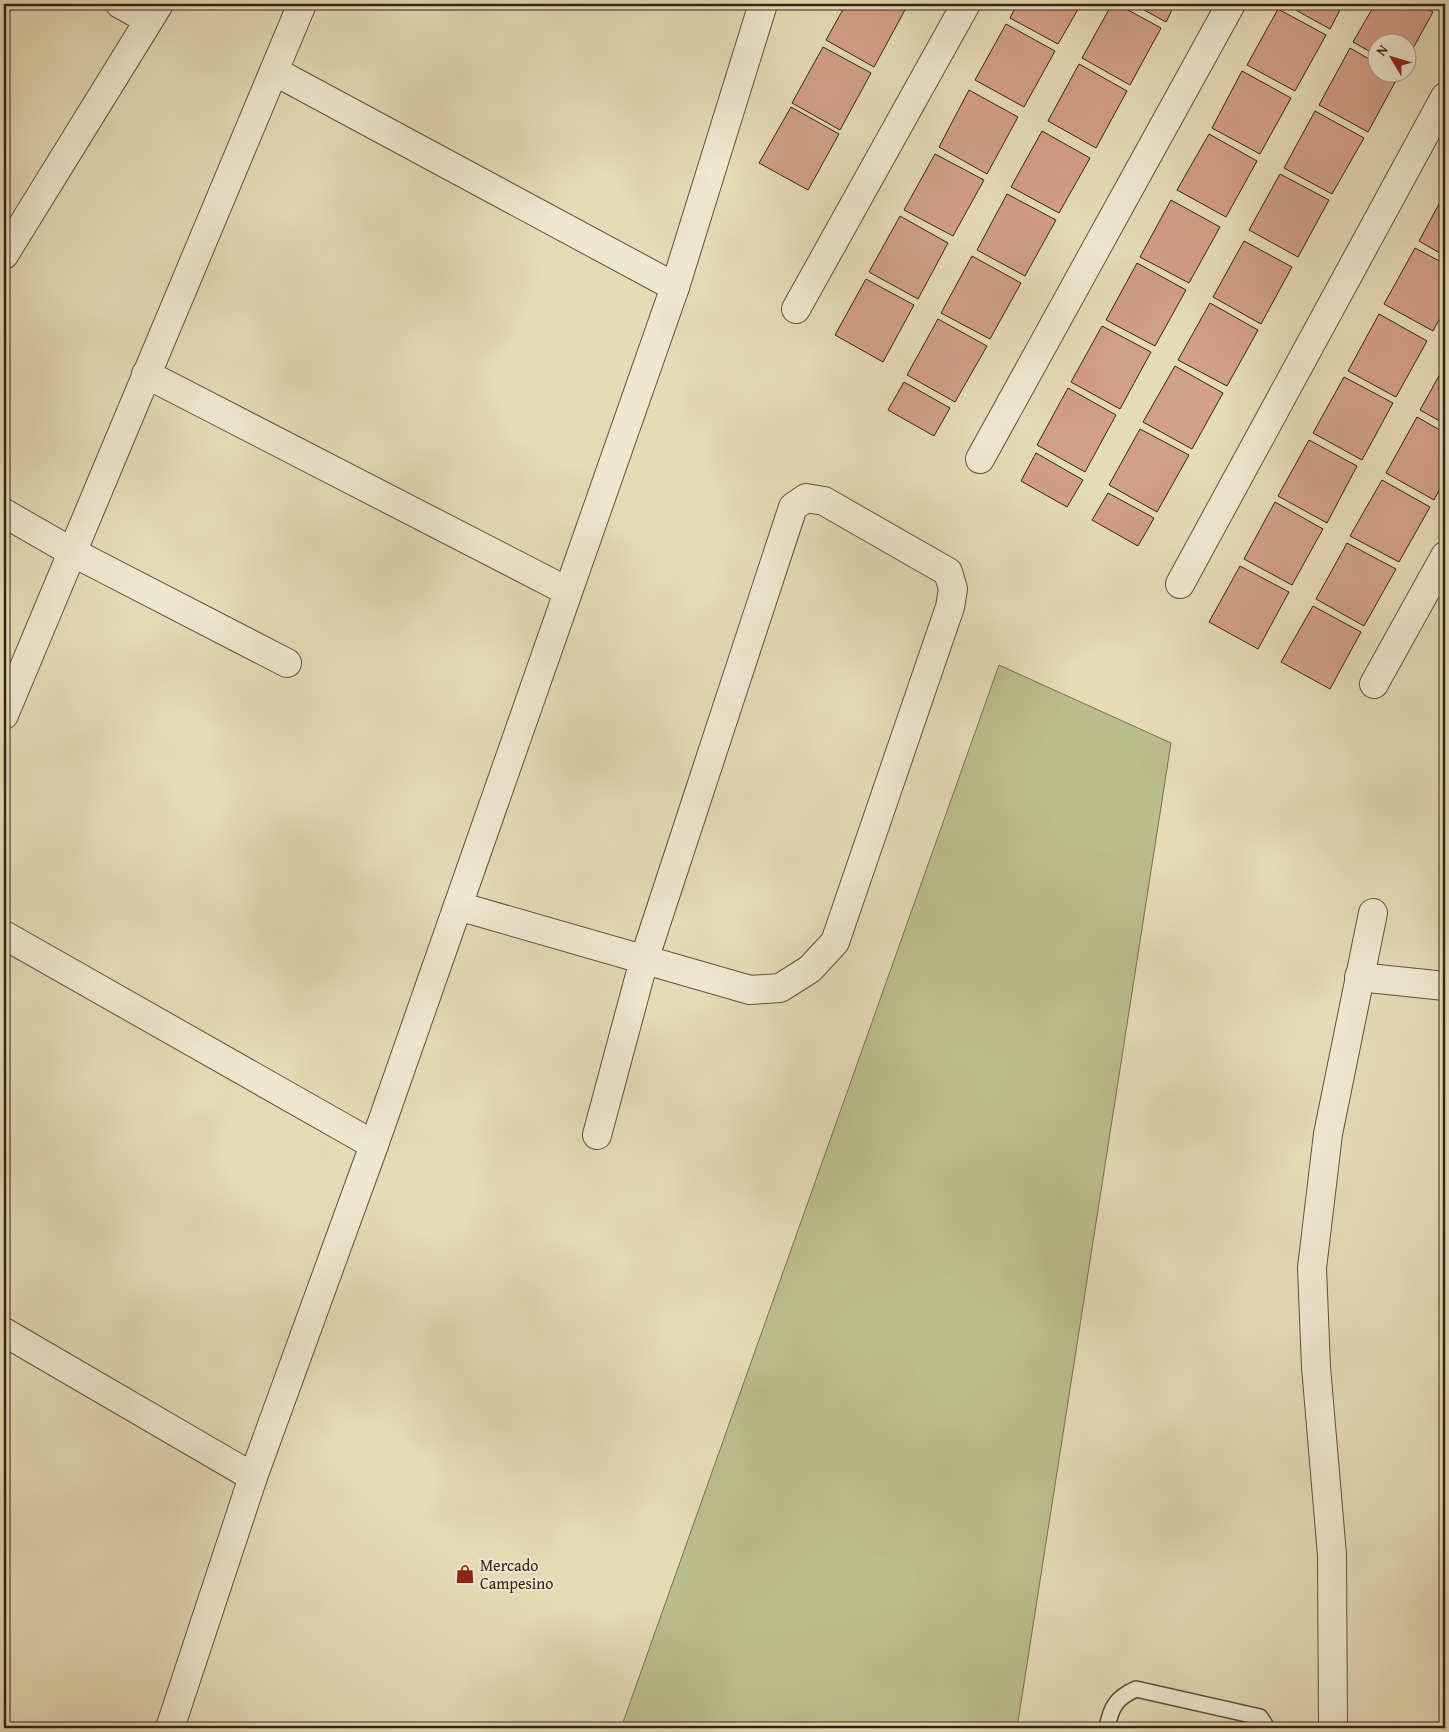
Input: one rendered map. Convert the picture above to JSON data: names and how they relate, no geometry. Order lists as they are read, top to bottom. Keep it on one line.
{"places":{"shop":["Mercado Campesino"]},"north":"top left"}
